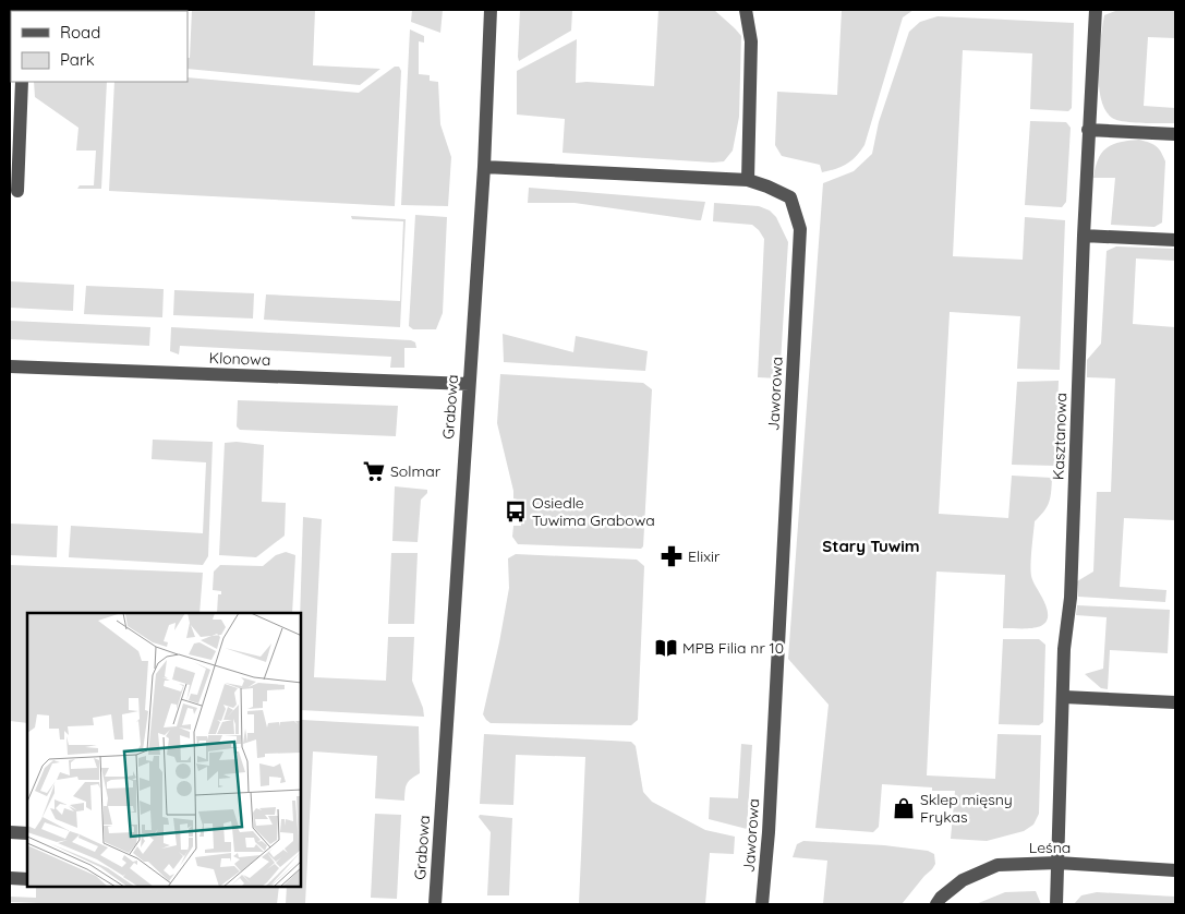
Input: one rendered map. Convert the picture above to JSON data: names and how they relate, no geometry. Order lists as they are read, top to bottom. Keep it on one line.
{"streets":{"street":["Klonowa","Jaworowa","Grabowa","Kasztanowa","Leśna"]},"crossings":[["Klonowa","Grabowa"],["Jaworowa","Grabowa"],["Kasztanowa","Leśna"]],"districts":["Stary Tuwim"],"places":{"supermarket":["Solmar"],"bus stop":["Osiedle Tuwima Grabowa"],"pharmacy":["Elixir"],"library":["MPB Filia nr 10"],"shop":["Sklep mięsny Frykas"]},"legend":["Road","Park"]}
